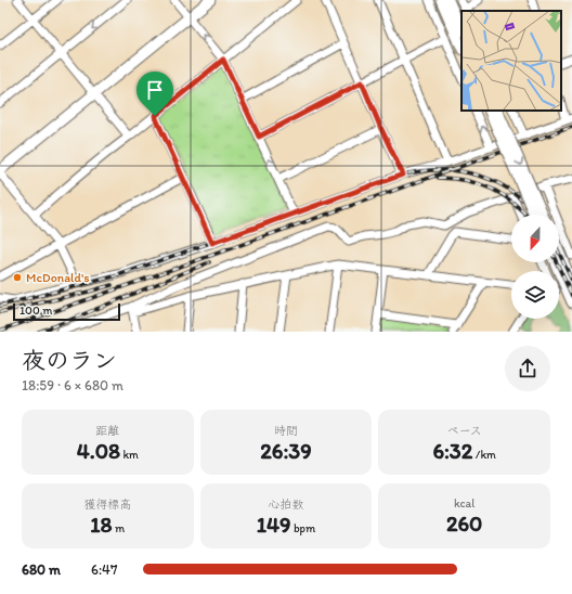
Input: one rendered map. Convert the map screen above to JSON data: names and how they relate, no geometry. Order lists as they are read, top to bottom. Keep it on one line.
{"places":["McDonald's"],"scale_bar":"100 m","north":"bottom","page":{"scale":"100 m","heading":["夜のラン","18:59 · 6 × 680 m"],"stats":[["距離","4.08 km"],["時間","26:39"],["ペース","6:32 /km"],["獲得標高","18 m"],["心拍数","149 bpm"],["kcal","260"]],"list":[{"name":"680 m","note":"6:47"}]}}
